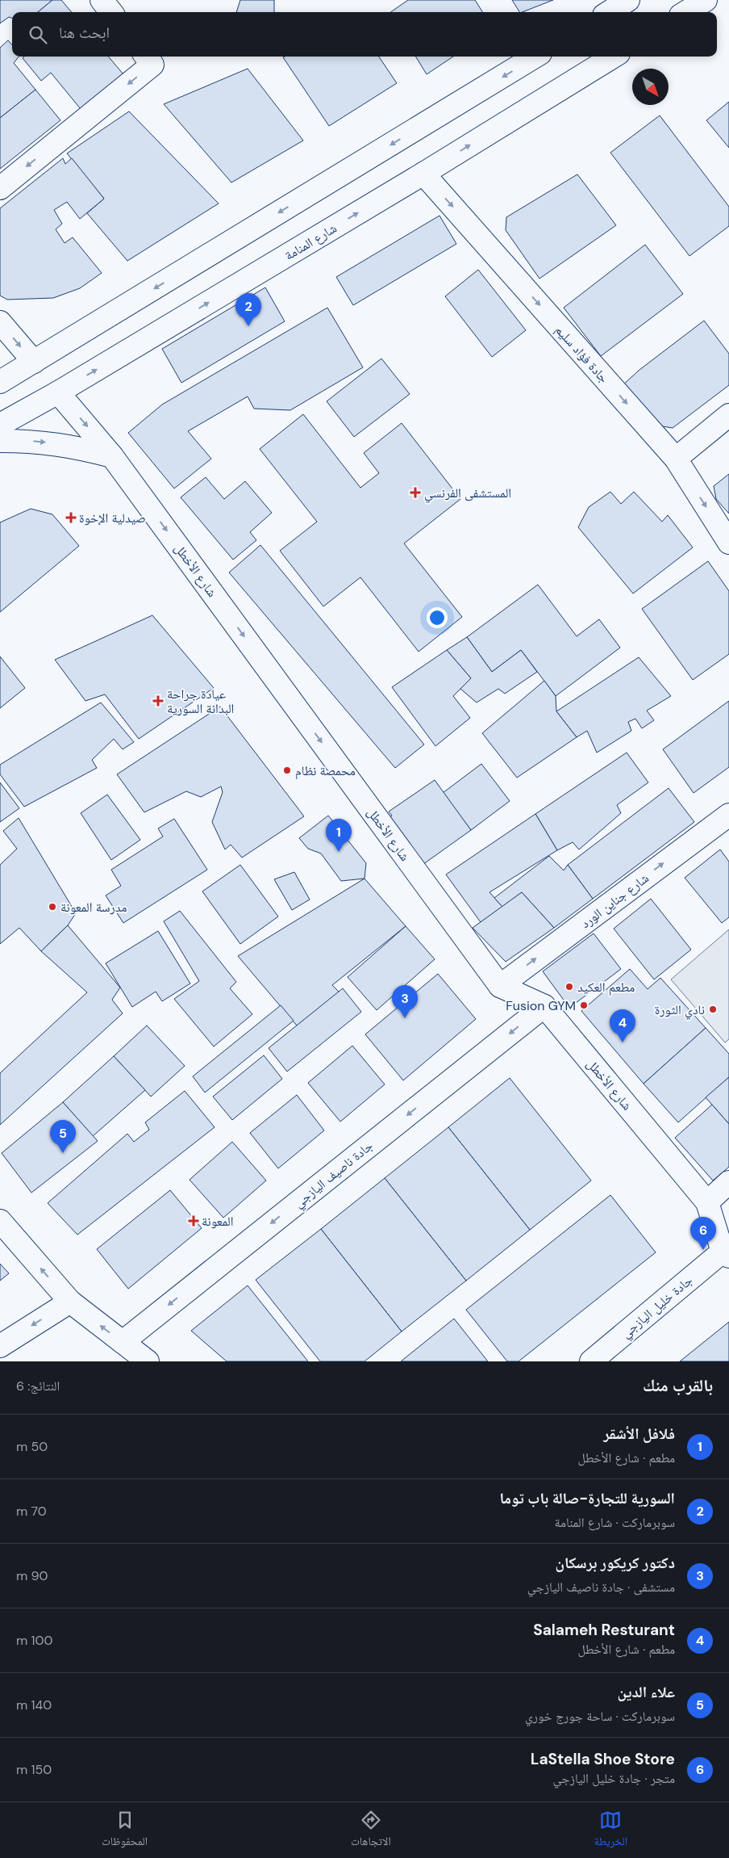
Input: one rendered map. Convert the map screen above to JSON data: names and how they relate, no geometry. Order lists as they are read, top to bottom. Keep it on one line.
{"streets":{"main road":["شارع المنامة","جادة فؤاد سليم","شارع الأخطل","شارع جناين الورد","جادة ناصيف اليازجي","جادة خليل اليازجي"]},"crossings":[["شارع المنامة","جادة فؤاد سليم"],["شارع المنامة","شارع الأخطل"],["شارع الأخطل","شارع جناين الورد"],["شارع الأخطل","جادة ناصيف اليازجي"],["شارع الأخطل","جادة خليل اليازجي"]],"one_way":["جادة فؤاد سليم","شارع الأخطل","شارع جناين الورد","جادة ناصيف اليازجي"],"places":{"health":["المستشفى الفرنسي","صيدلية الإخوة","عيادة جراحة البدانة السورية","المعونة"],"other":["محمصة نظام","مدرسة المعونة","مطعم العكيد","Fusion GYM","نادي الثورة"]},"north":"bottom right","page":{"search":"ابحث هنا","pins":["2","1","3","4","5","6"],"heading":["بالقرب منك","النتائج: 6"],"list":[{"mark":"1","name":"فلافل الأشقر","note":"مطعم · شارع الأخطل","value":"50 m"},{"mark":"2","name":"السورية للتجارة-صالة باب توما","note":"سوبرماركت · شارع المنامة","value":"70 m"},{"mark":"3","name":"دكتور كريكور برسكان","note":"مستشفى · جادة ناصيف اليازجي","value":"90 m"},{"mark":"4","name":"Salameh Resturant","note":"مطعم · شارع الأخطل","value":"100 m"},{"mark":"5","name":"علاء الدين","note":"سوبرماركت · ساحة جورج خوري","value":"140 m"},{"mark":"6","name":"LaStella Shoe Store","note":"متجر · جادة خليل اليازجي","value":"150 m"}],"nav":["الخريطة","الاتجاهات","المحفوظات"]}}
